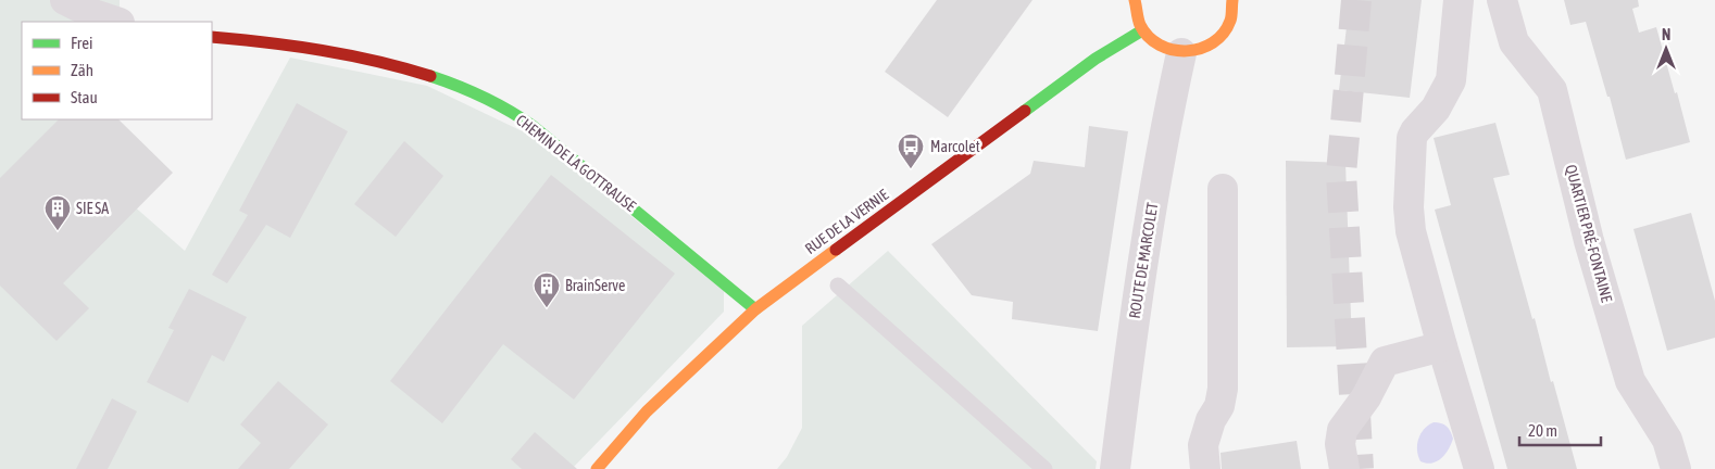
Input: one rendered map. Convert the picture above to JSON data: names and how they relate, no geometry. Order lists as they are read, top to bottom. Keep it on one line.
{"streets":{"street":["CHEMIN DE LA GOTTRAUSE","RUE DE LA VERNIE","QUARTIER PRÉ-FONTAINE","ROUTE DE MARCOLET"]},"crossings":[["CHEMIN DE LA GOTTRAUSE","RUE DE LA VERNIE"]],"places":{"bus stop":["Marcolet"],"building":["SIE SA","BrainServe"]},"legend":["Frei","Zäh","Stau"],"scale_bar":"20 m","north":"top"}
